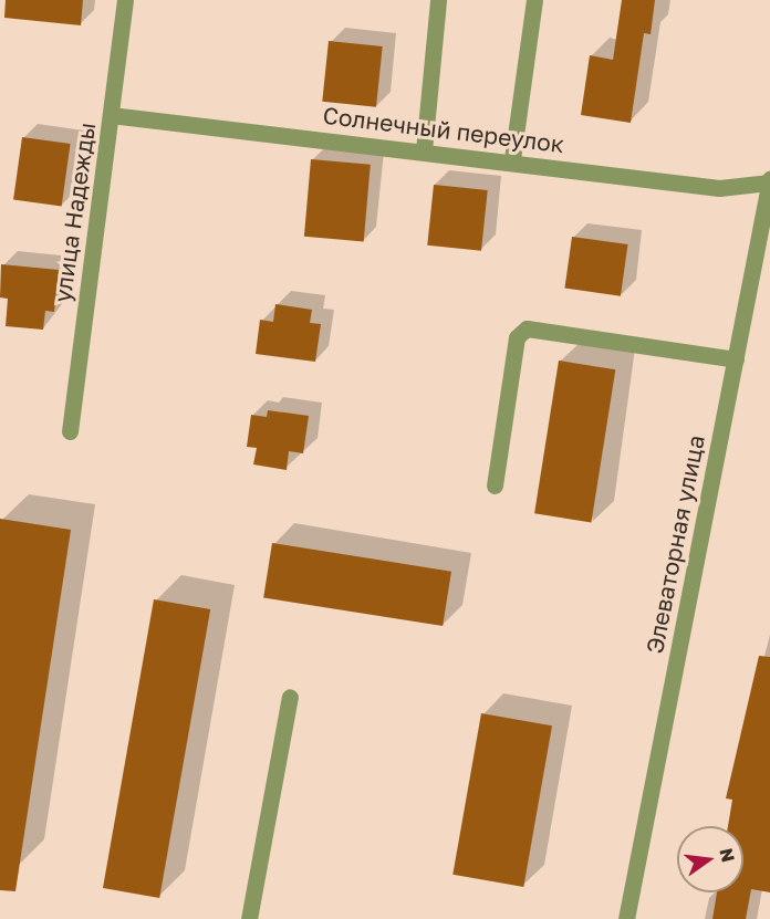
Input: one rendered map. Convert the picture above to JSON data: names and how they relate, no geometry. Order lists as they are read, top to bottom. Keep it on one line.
{"streets":{"street":["Солнечный переулок","улица Надежды","Элеваторная улица"]},"crossings":[["Солнечный переулок","улица Надежды"],["Солнечный переулок","Элеваторная улица"]],"north":"right"}
